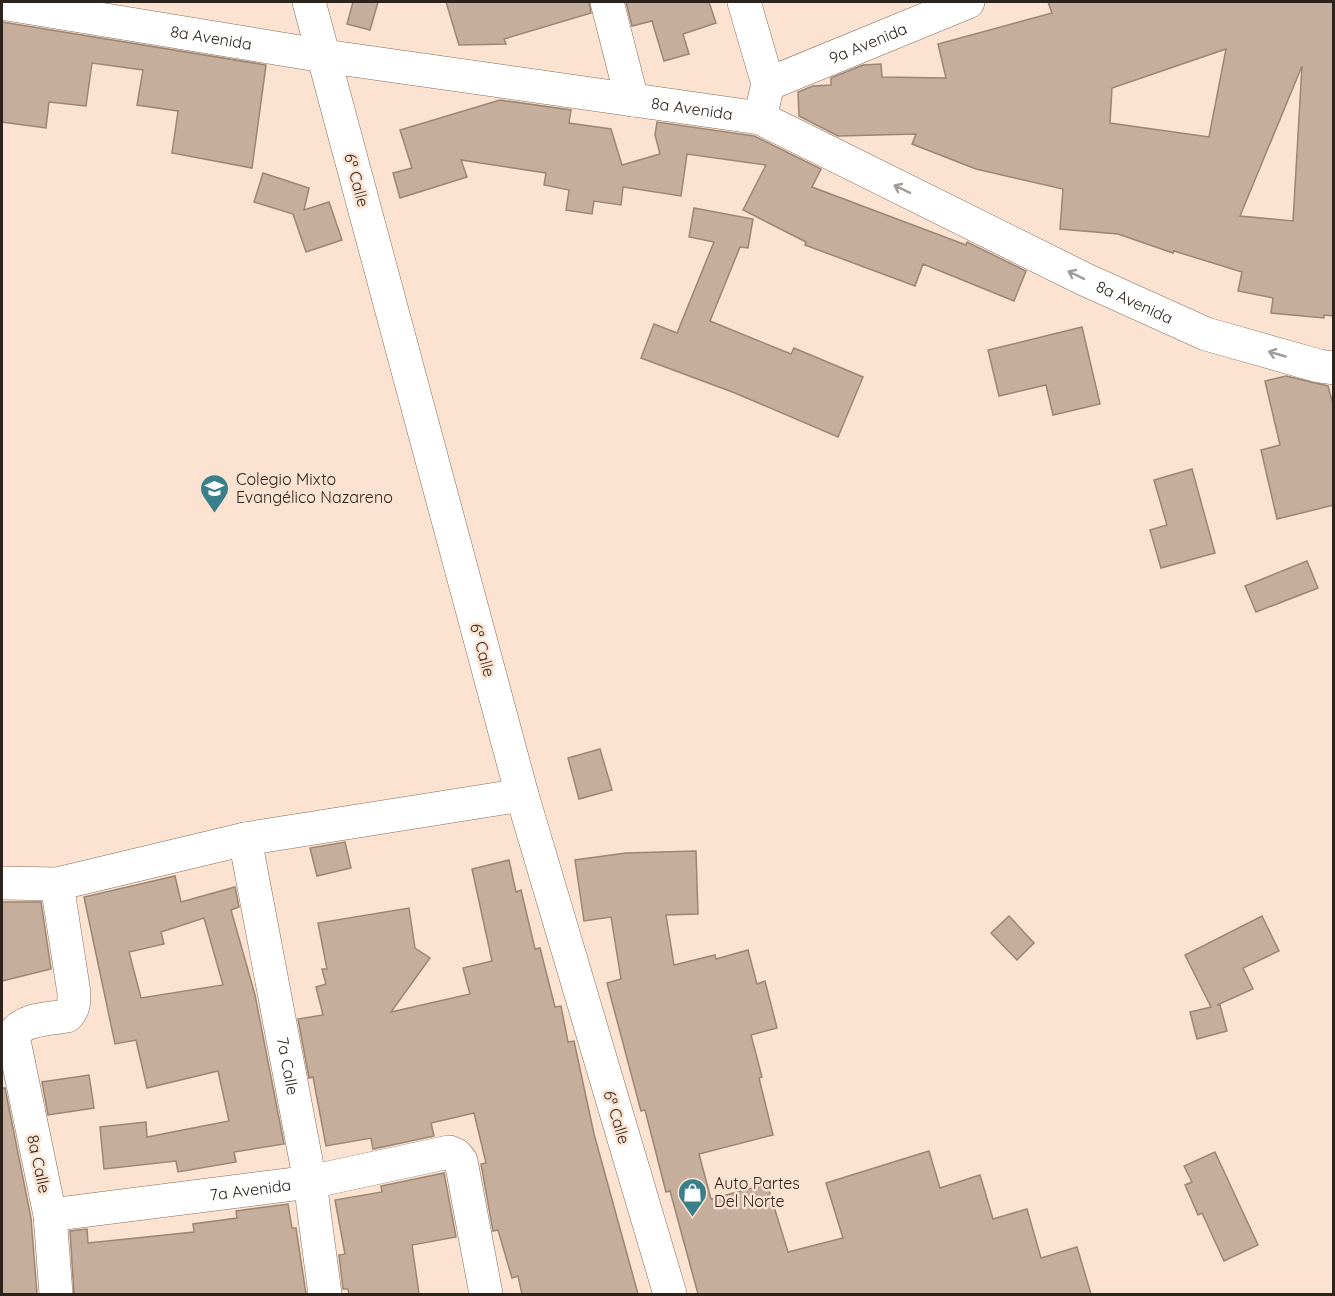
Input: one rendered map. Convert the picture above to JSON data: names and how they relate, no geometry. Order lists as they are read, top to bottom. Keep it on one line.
{"streets":{"street":["8a Avenida","9a Avenida","6ª Calle","7a Calle","8a Calle","7a Avenida"]},"crossings":[["8a Avenida","6ª Calle"],["7a Calle","7a Avenida"],["8a Calle","7a Avenida"]],"one_way":["8a Avenida"],"places":{"school or university":["Colegio Mixto Evangélico Nazareno"],"shop":["Auto Partes Del Norte"]}}
